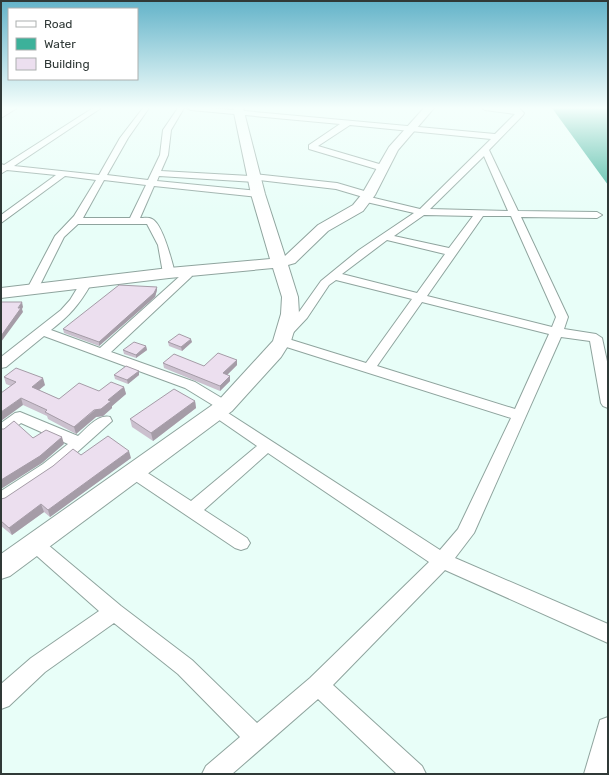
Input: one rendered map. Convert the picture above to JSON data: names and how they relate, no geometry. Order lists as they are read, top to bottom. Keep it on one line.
{"legend":["Road","Water","Building"]}
